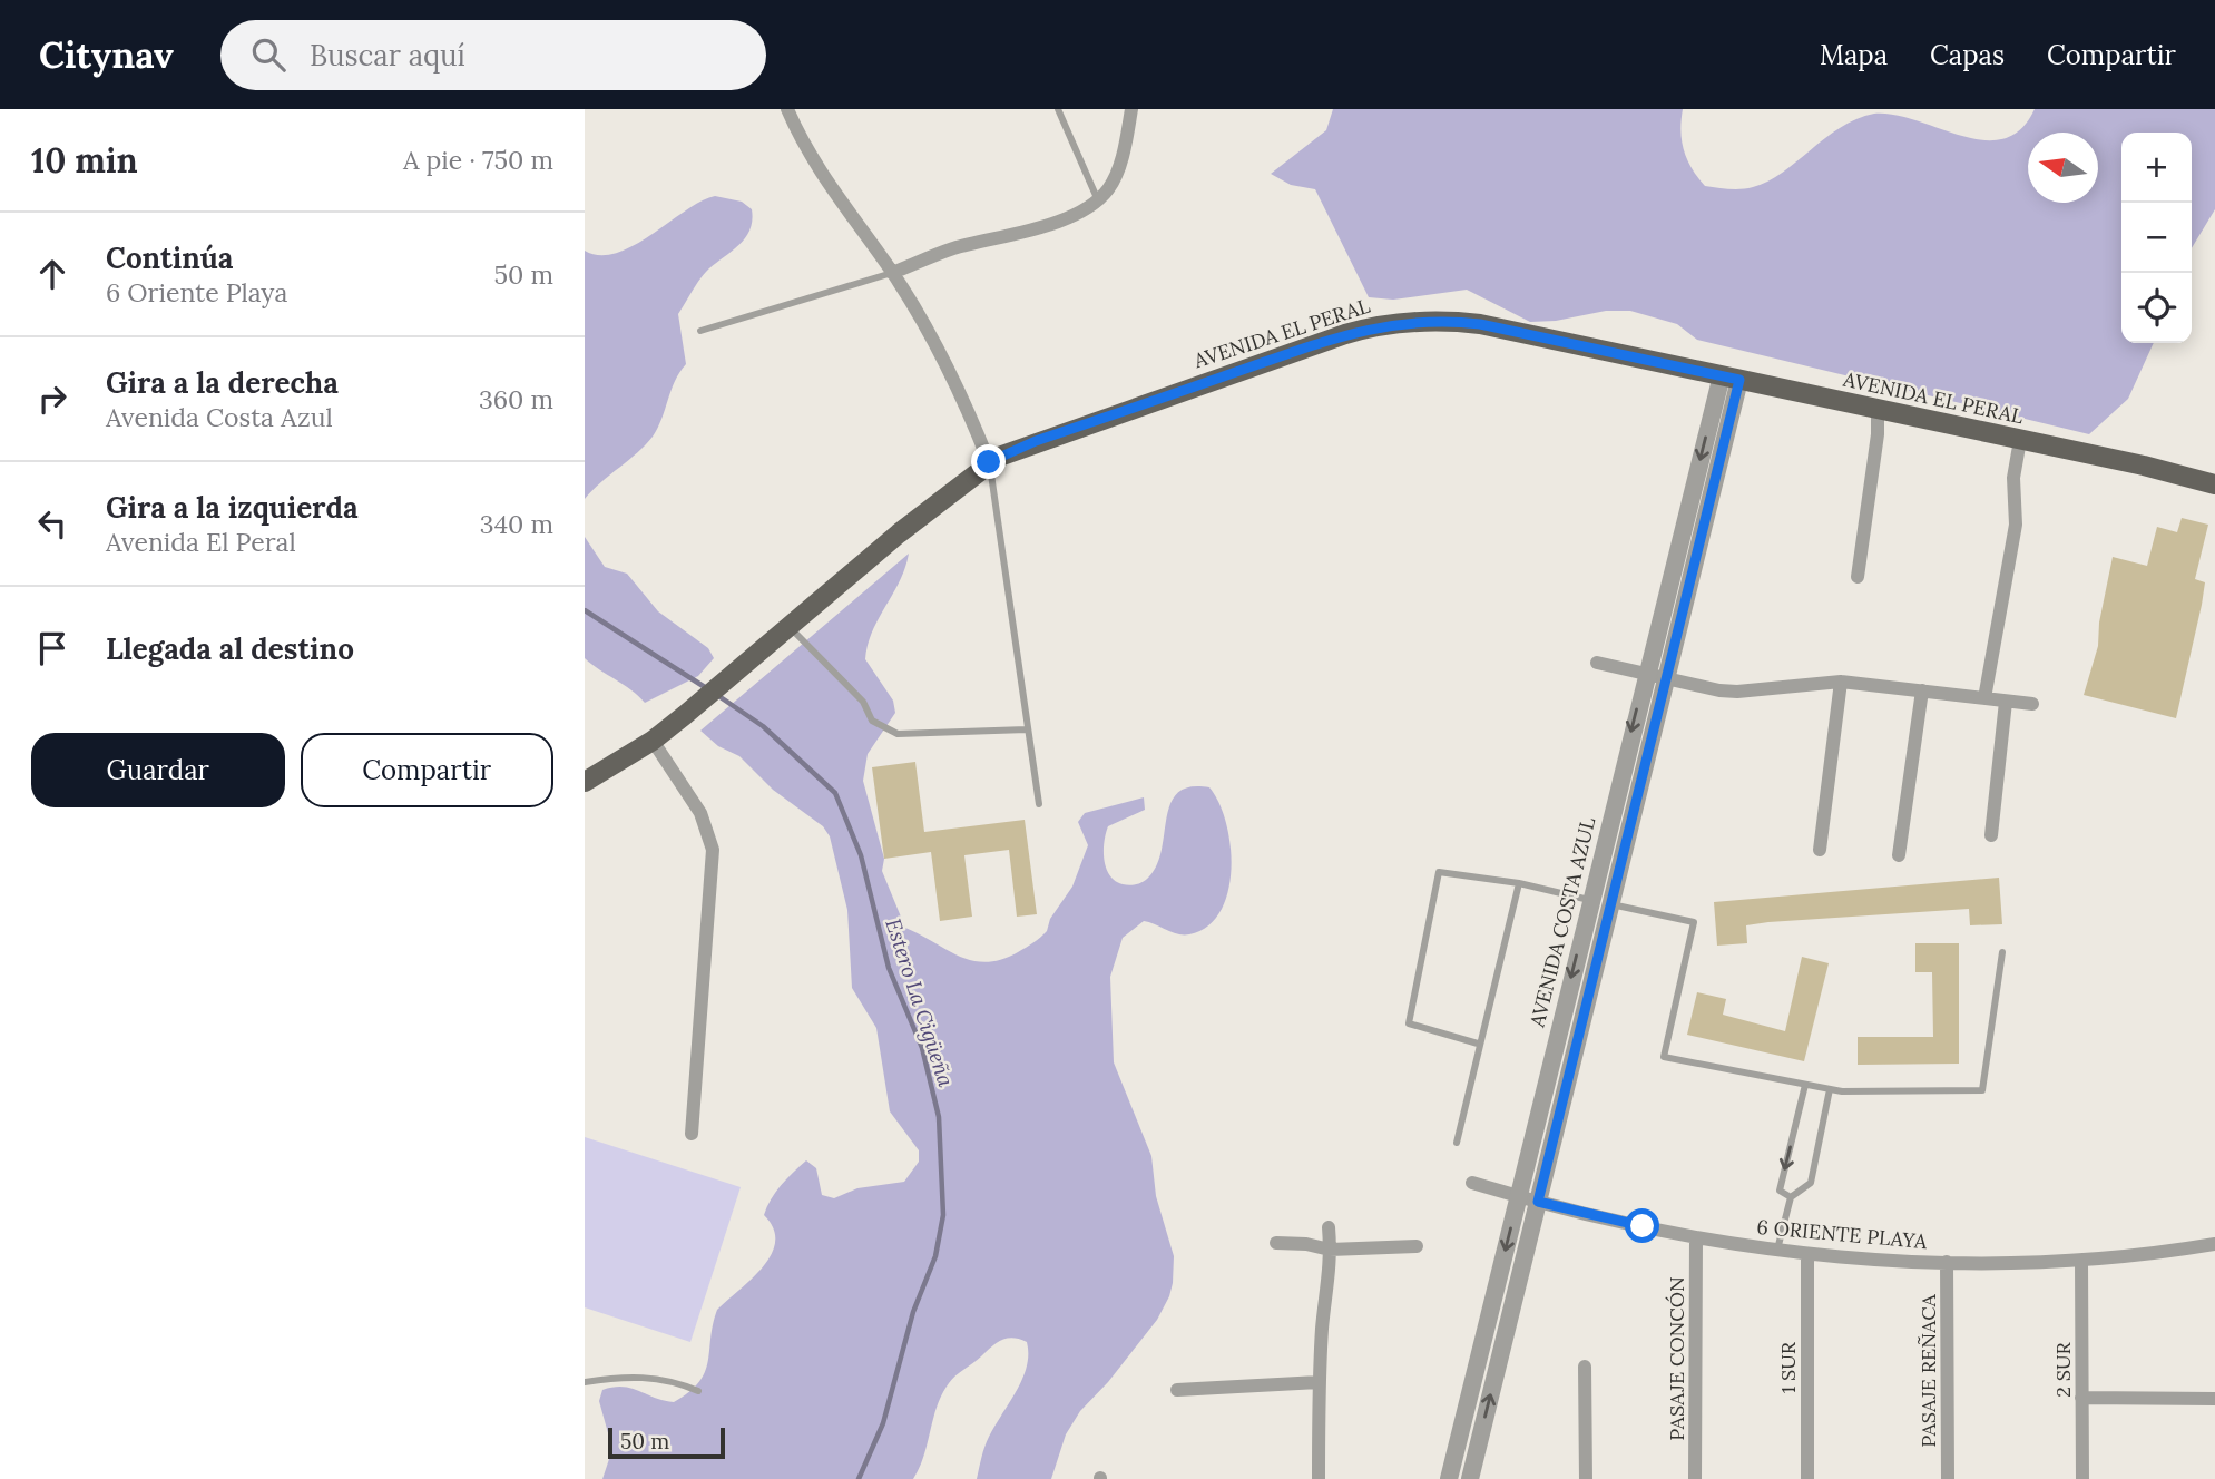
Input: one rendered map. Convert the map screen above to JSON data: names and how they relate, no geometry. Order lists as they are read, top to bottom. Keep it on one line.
{"streets":{"main road":["AVENIDA EL PERAL"],"street":["AVENIDA COSTA AZUL","6 ORIENTE PLAYA","PASAJE CONCÓN","1 SUR","2 SUR","PASAJE REÑACA"]},"crossings":[["AVENIDA EL PERAL","AVENIDA COSTA AZUL"],["AVENIDA COSTA AZUL","6 ORIENTE PLAYA"],["6 ORIENTE PLAYA","PASAJE CONCÓN"],["6 ORIENTE PLAYA","1 SUR"],["6 ORIENTE PLAYA","2 SUR"],["6 ORIENTE PLAYA","PASAJE REÑACA"]],"water":["Estero La Cigüeña"],"scale_bar":"50 m","north":"left","page":{"header":"Citynav","search":"Buscar aquí","nav":["Mapa","Capas","Compartir"],"heading":["10 min","A pie · 750 m"],"map_buttons":["+","−"],"list":[["Continúa","6 Oriente Playa","50 m"],["Gira a la derecha","Avenida Costa Azul","360 m"],["Gira a la izquierda","Avenida El Peral","340 m"],"Llegada al destino"],"buttons":["Guardar","Compartir"],"scale":"50 m"}}
